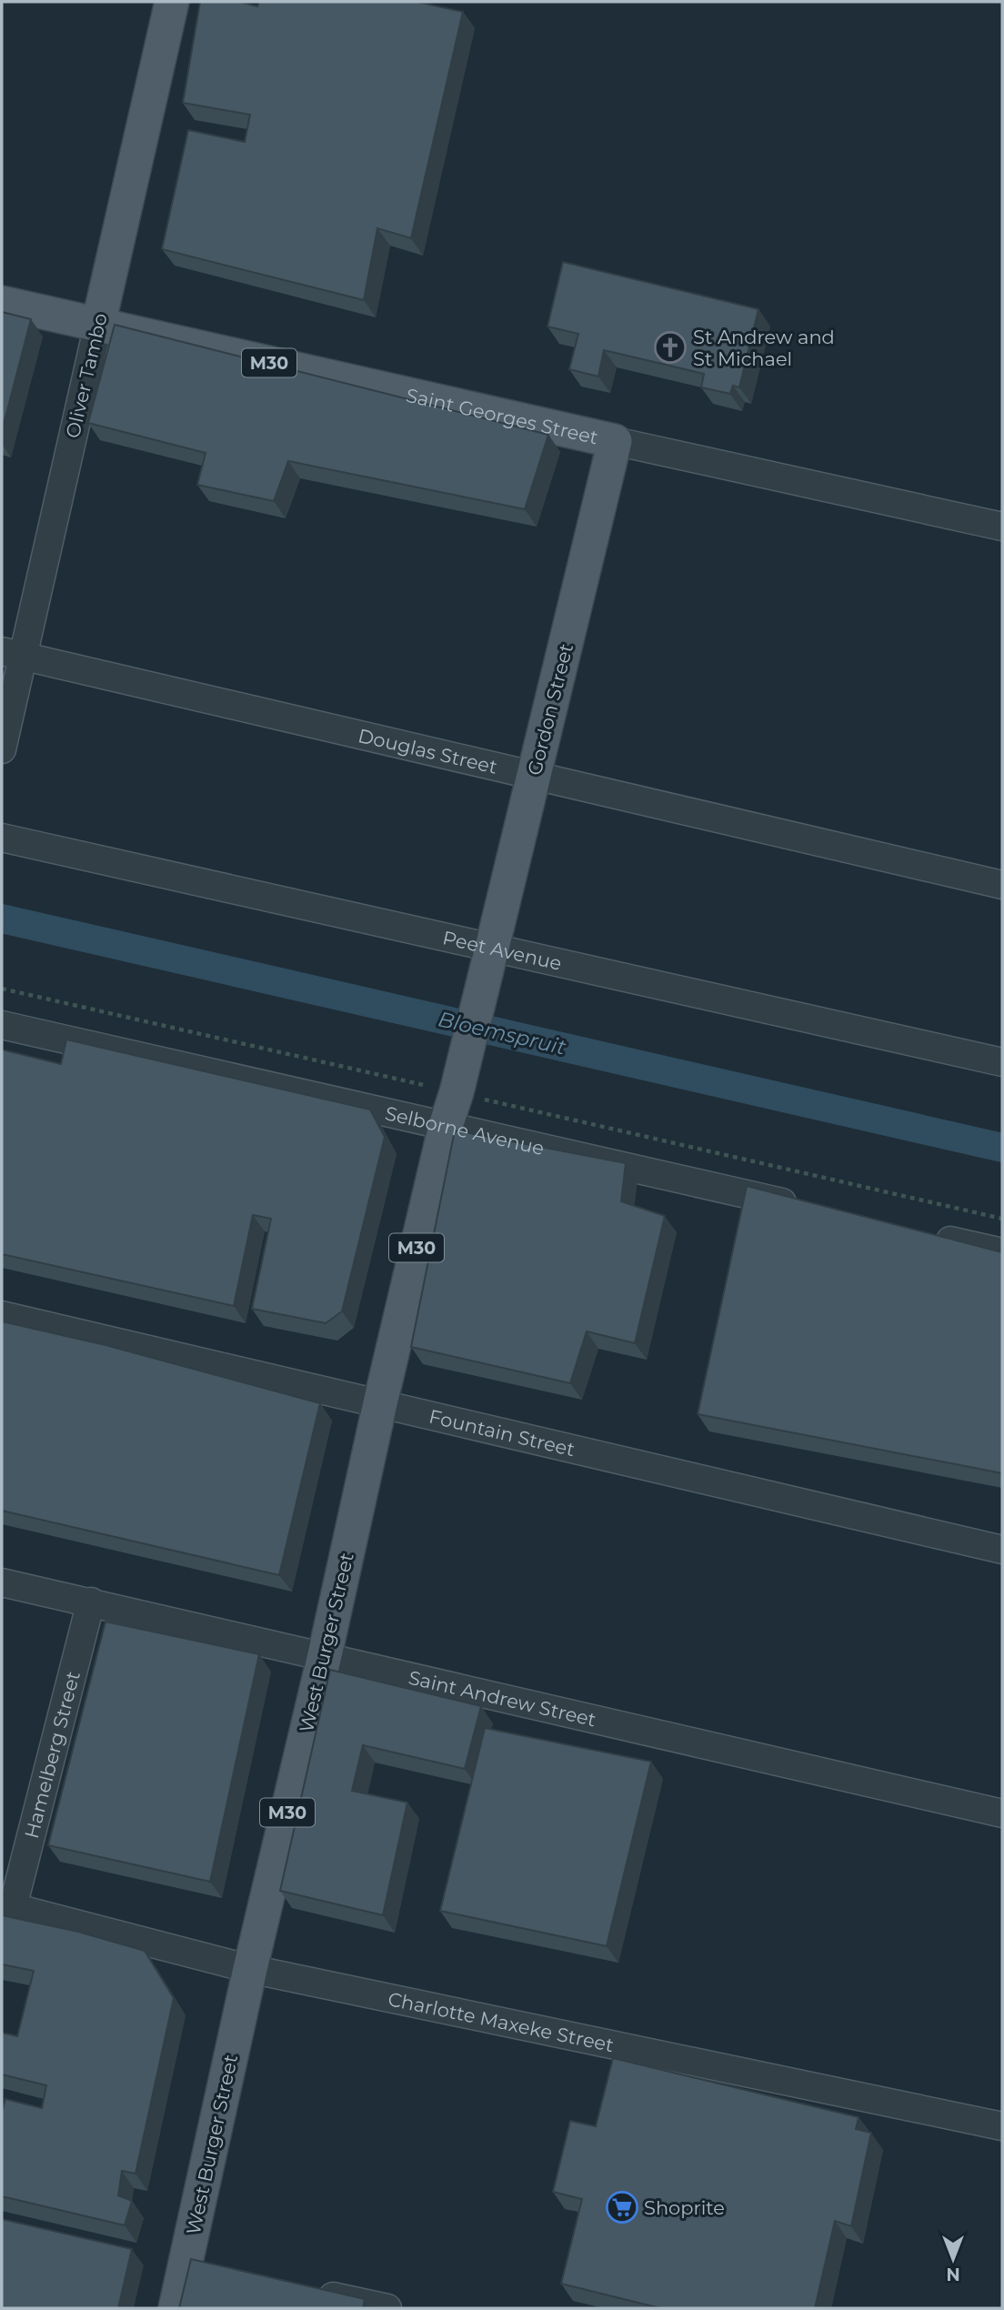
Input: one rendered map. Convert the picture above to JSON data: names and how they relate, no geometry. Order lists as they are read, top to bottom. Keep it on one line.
{"streets":{"main road":["M30","Oliver Tambo","Saint Georges Street","Gordon Street","West Burger Street"],"street":["Douglas Street","Peet Avenue","Selborne Avenue","Fountain Street","Saint Andrew Street","Hamelberg Street","Charlotte Maxeke Street"]},"crossings":[["Oliver Tambo","Saint Georges Street"],["Oliver Tambo","Douglas Street"],["Saint Georges Street","Gordon Street"],["Gordon Street","Douglas Street"],["Gordon Street","Peet Avenue"],["Gordon Street","West Burger Street"],["Peet Avenue","West Burger Street"],["Selborne Avenue","West Burger Street"],["Fountain Street","West Burger Street"],["West Burger Street","Saint Andrew Street"],["West Burger Street","Charlotte Maxeke Street"],["Saint Andrew Street","Hamelberg Street"],["Hamelberg Street","Charlotte Maxeke Street"]],"water":["Bloemspruit"],"places":{"church":["St Andrew and St Michael"],"supermarket":["Shoprite"]},"north":"bottom"}
